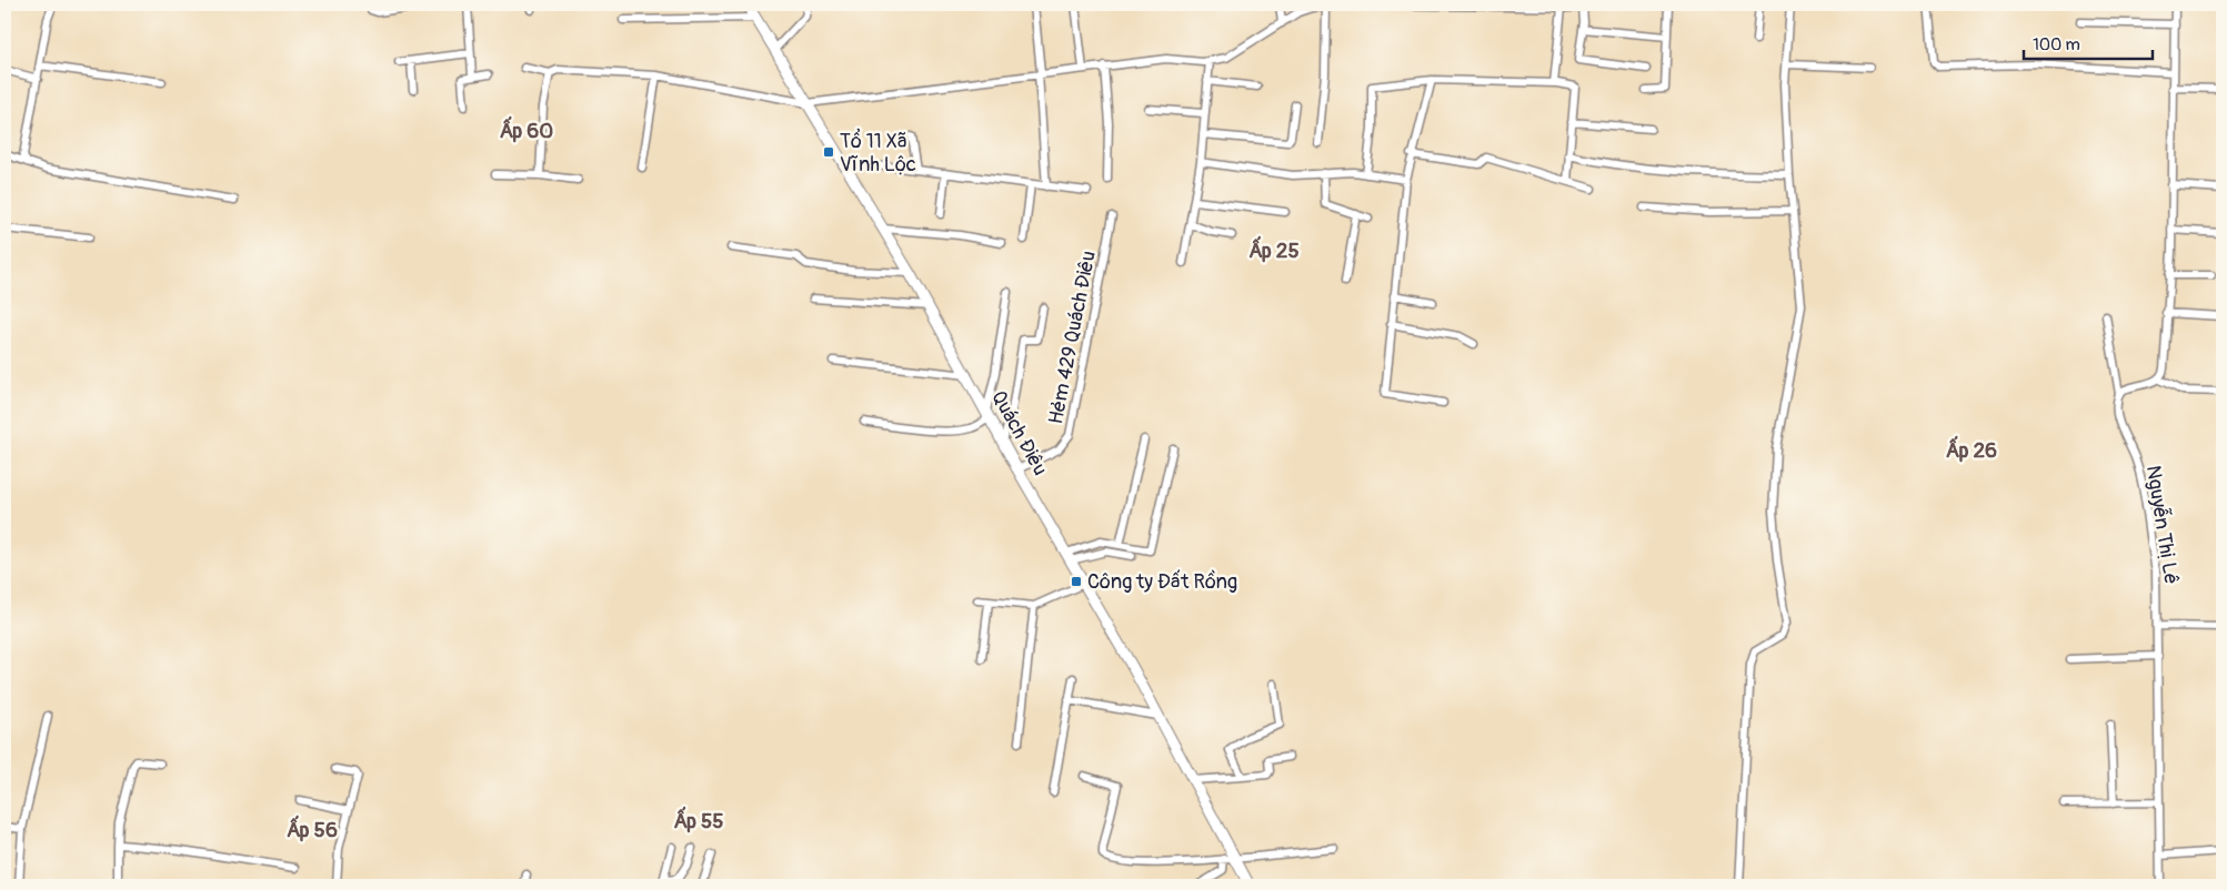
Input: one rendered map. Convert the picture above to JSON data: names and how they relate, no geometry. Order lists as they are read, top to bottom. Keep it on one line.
{"streets":{"main road":["Quách Điêu"],"street":["Hẻm 429 Quách Điêu","Nguyễn Thị Lê"]},"crossings":[["Hẻm 429 Quách Điêu","Quách Điêu"]],"districts":["Ấp 60","Ấp 25","Ấp 26","Ấp 55","Ấp 56"],"places":{"transit":["Tổ 11 Xã Vĩnh Lộc","Công ty Đất Rồng"]},"scale_bar":"100 m"}
